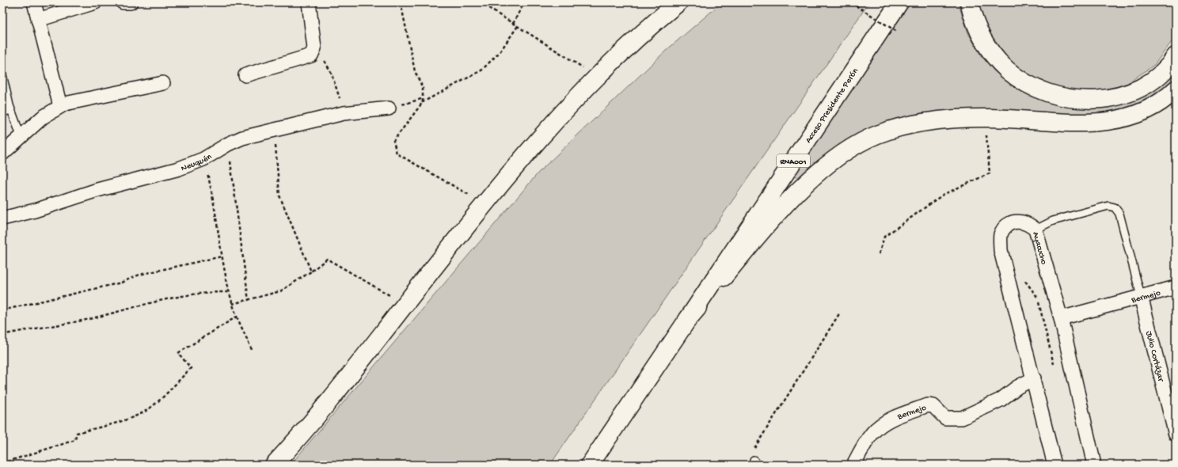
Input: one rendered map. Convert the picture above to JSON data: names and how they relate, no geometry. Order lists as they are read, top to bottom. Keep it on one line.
{"streets":{"main road":["Acceso Presidente Perón","RNA001"],"street":["Neuquén","Ayacucho","Bermejo","Julio Cortázar"]},"crossings":[["Ayacucho","Bermejo"],["Bermejo","Julio Cortázar"]]}
